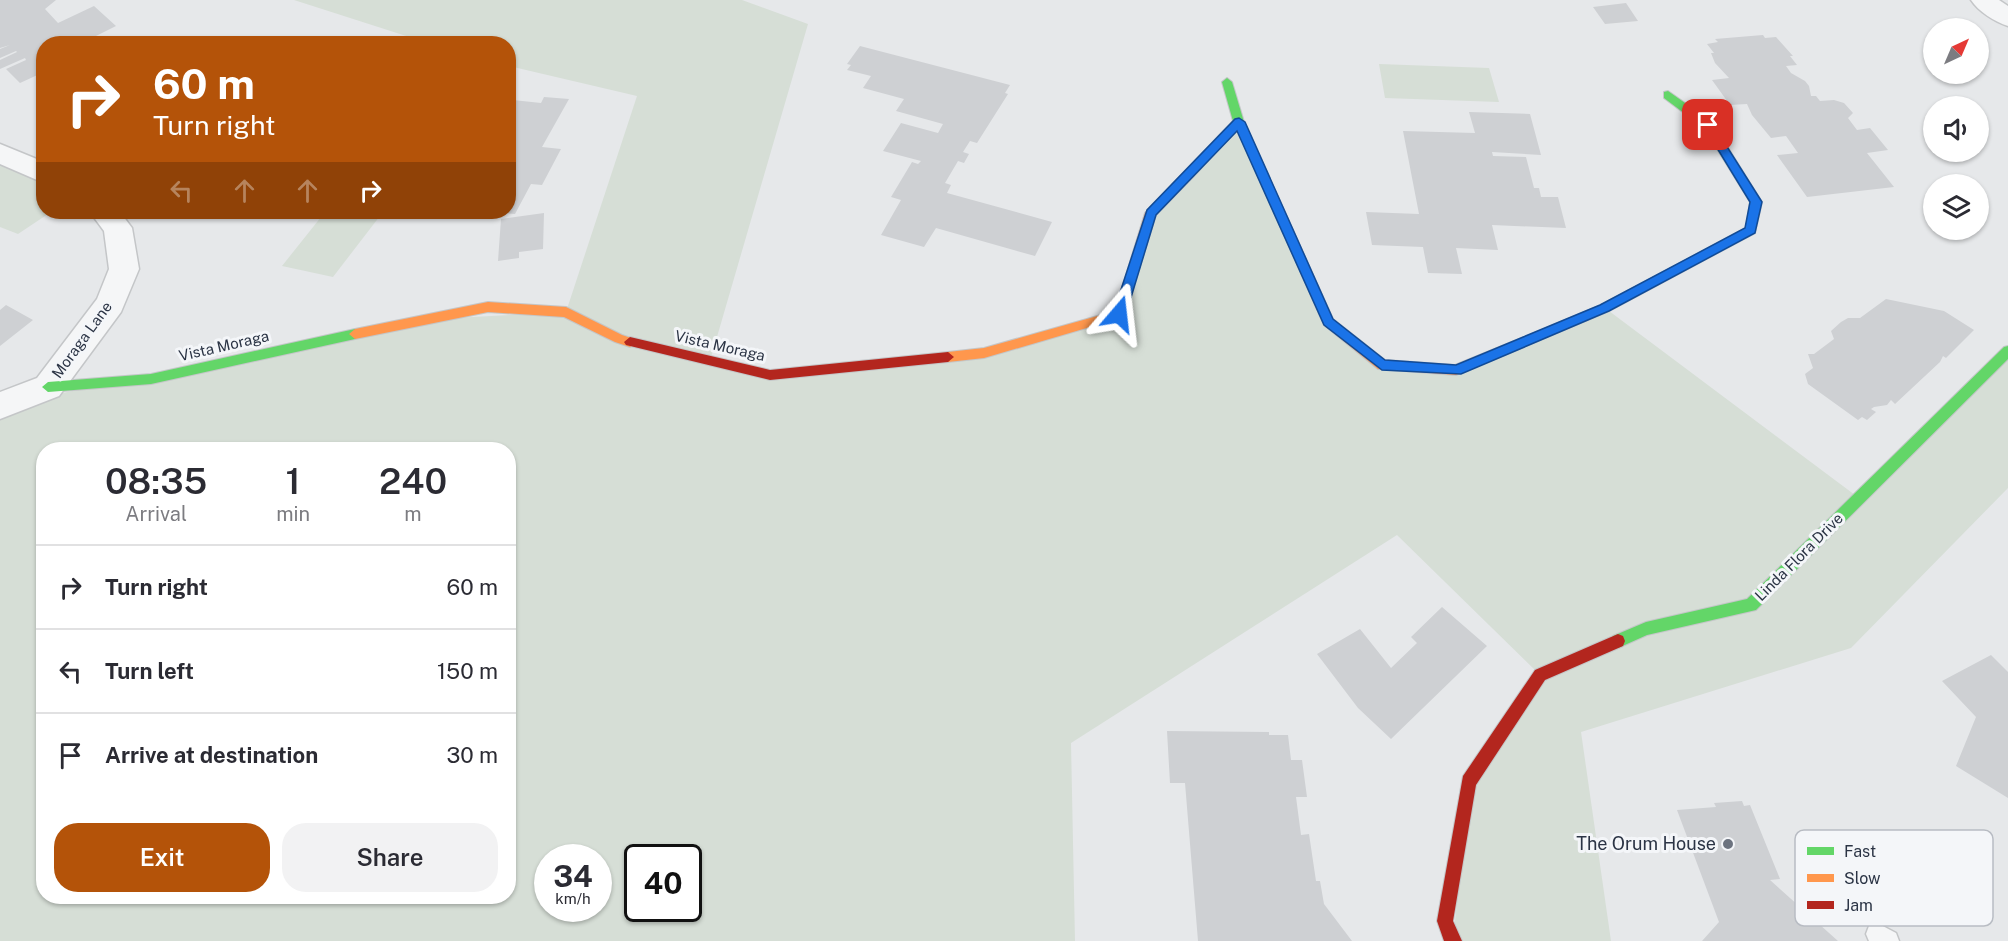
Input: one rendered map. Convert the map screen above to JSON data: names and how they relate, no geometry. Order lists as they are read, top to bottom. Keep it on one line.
{"streets":{"street":["Moraga Lane","Vista Moraga","Linda Flora Drive"]},"crossings":[["Moraga Lane","Vista Moraga"]],"places":["The Orum House"],"legend":["Fast","Slow","Jam"],"north":"top right","page":{"turn":["60 m","Turn right"],"eta":["08:35","Arrival","1","min","240","m"],"list":[{"name":"Turn right","value":"60 m"},{"name":"Turn left","value":"150 m"},{"name":"Arrive at destination","value":"30 m"}],"buttons":["Exit","Share"],"speed":"34 km/h","limit":"40"}}
